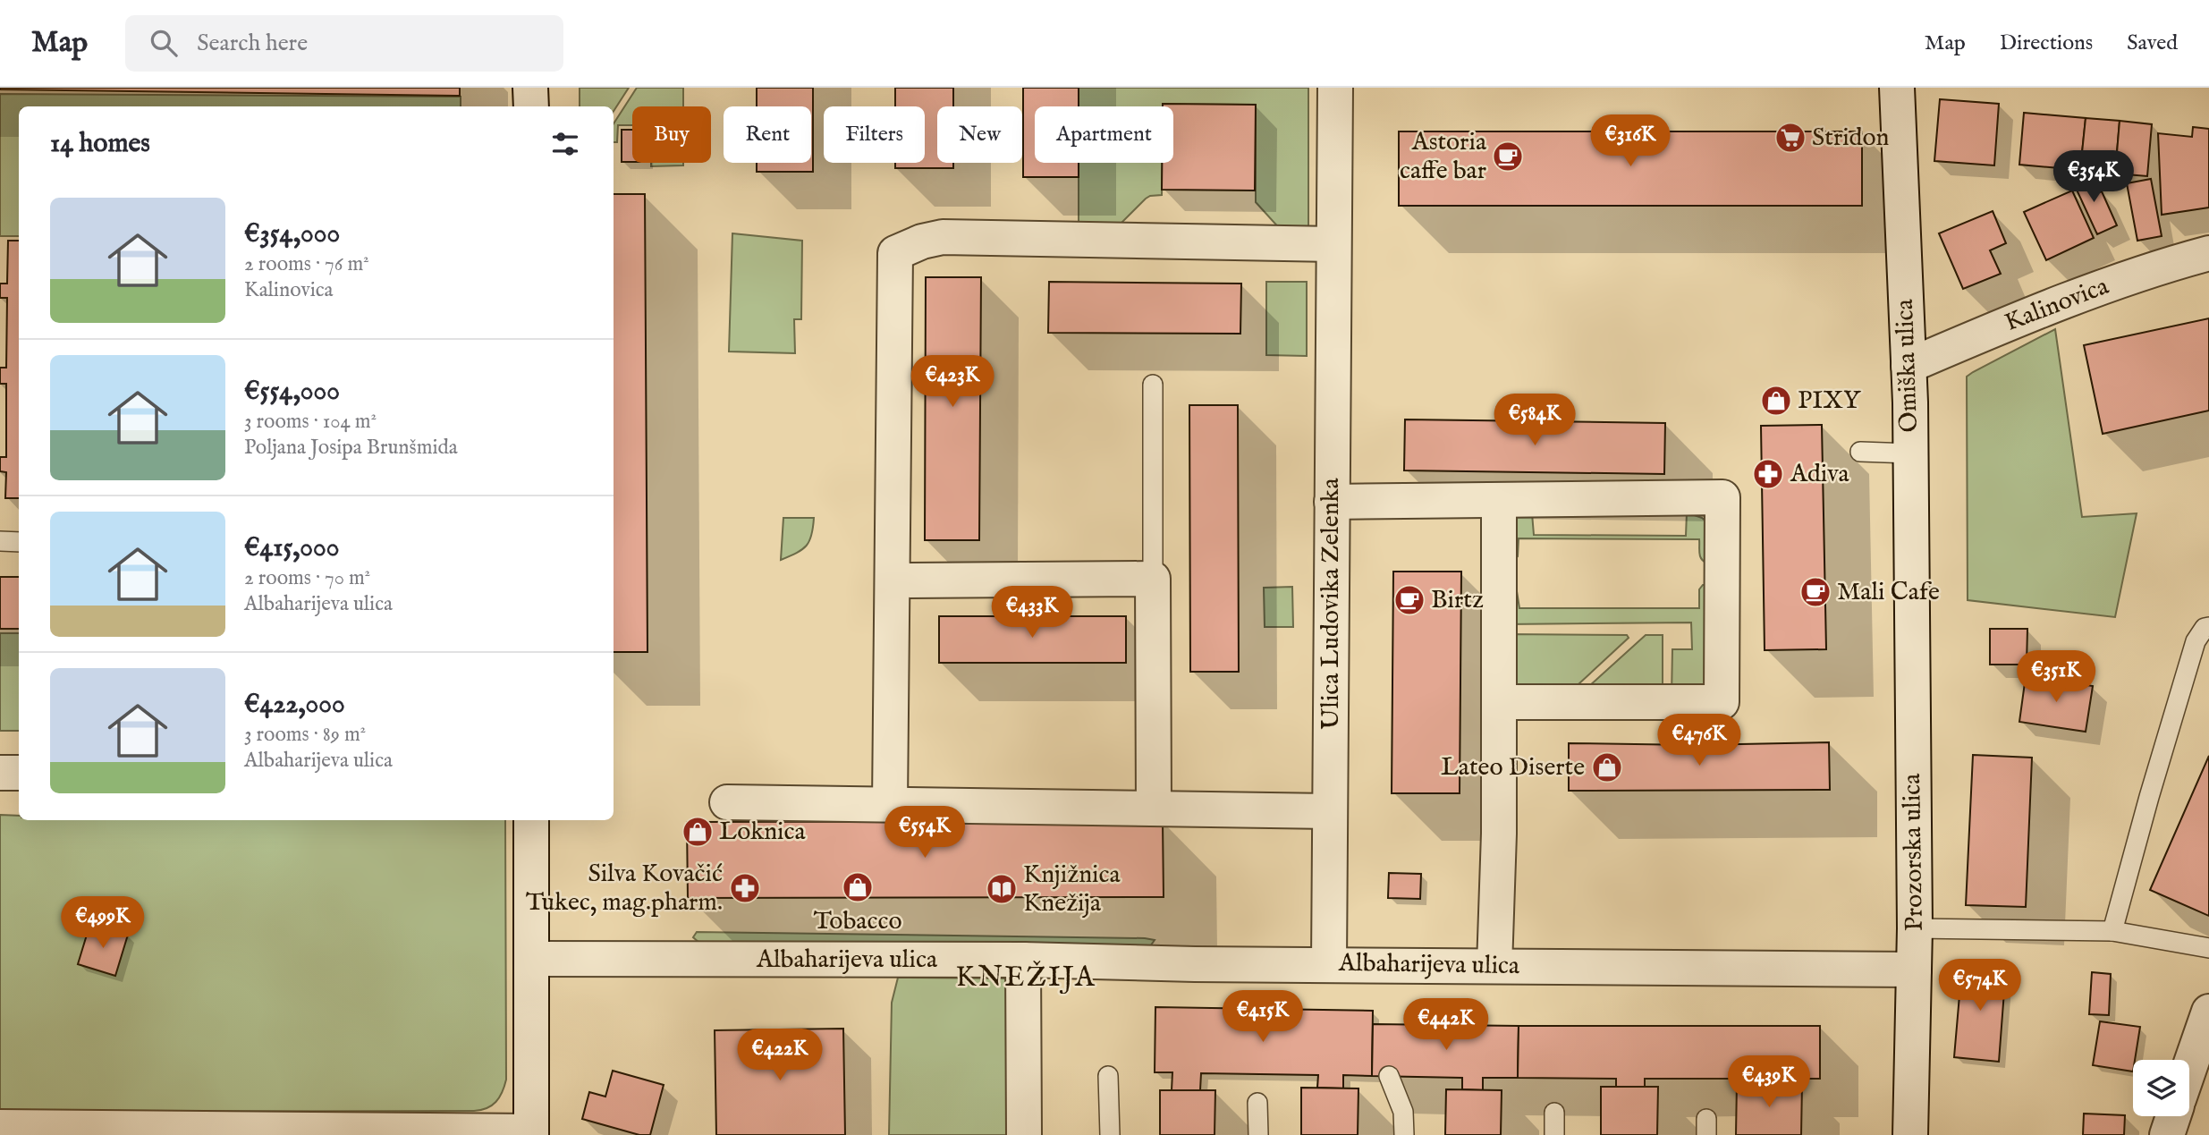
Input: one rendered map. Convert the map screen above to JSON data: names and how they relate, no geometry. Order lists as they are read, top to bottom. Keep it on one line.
{"streets":{"street":["Kalinovica","Omiška ulica","Ulica Ludovika Zelenka","Prozorska ulica","Albaharijeva ulica"]},"crossings":[["Kalinovica","Omiška ulica"],["Omiška ulica","Prozorska ulica"],["Ulica Ludovika Zelenka","Albaharijeva ulica"],["Prozorska ulica","Albaharijeva ulica"]],"districts":["KNEŽIJA"],"places":{"supermarket":["Stridon"],"cafe":["Astoria caffe bar","Mali Cafe","Birtz"],"shop":["PIXY","Lateo Diserte","Loknica","Tobacco"],"pharmacy":["Adiva","Silva Kovačić Tukec, mag.pharm."],"library":["Knjižnica Knežija"]},"page":{"header":"Map","search":"Search here","nav":["Map","Directions","Saved"],"chip":["Buy","Rent","Filters","New","Apartment"],"heading":"14 homes","price":["€316K","€354K","€423K","€584K","€433K","€351K","€476K","€554K","€499K","€574K","€415K","€442K","€422K","€439K"],"list":[{"name":"€354,000","note":"2 rooms · 76 m² · Kalinovica"},{"name":"€554,000","note":"3 rooms · 104 m² · Poljana Josipa Brunšmida"},{"name":"€415,000","note":"2 rooms · 70 m² · Albaharijeva ulica"},{"name":"€422,000","note":"3 rooms · 89 m² · Albaharijeva ulica"}]}}
